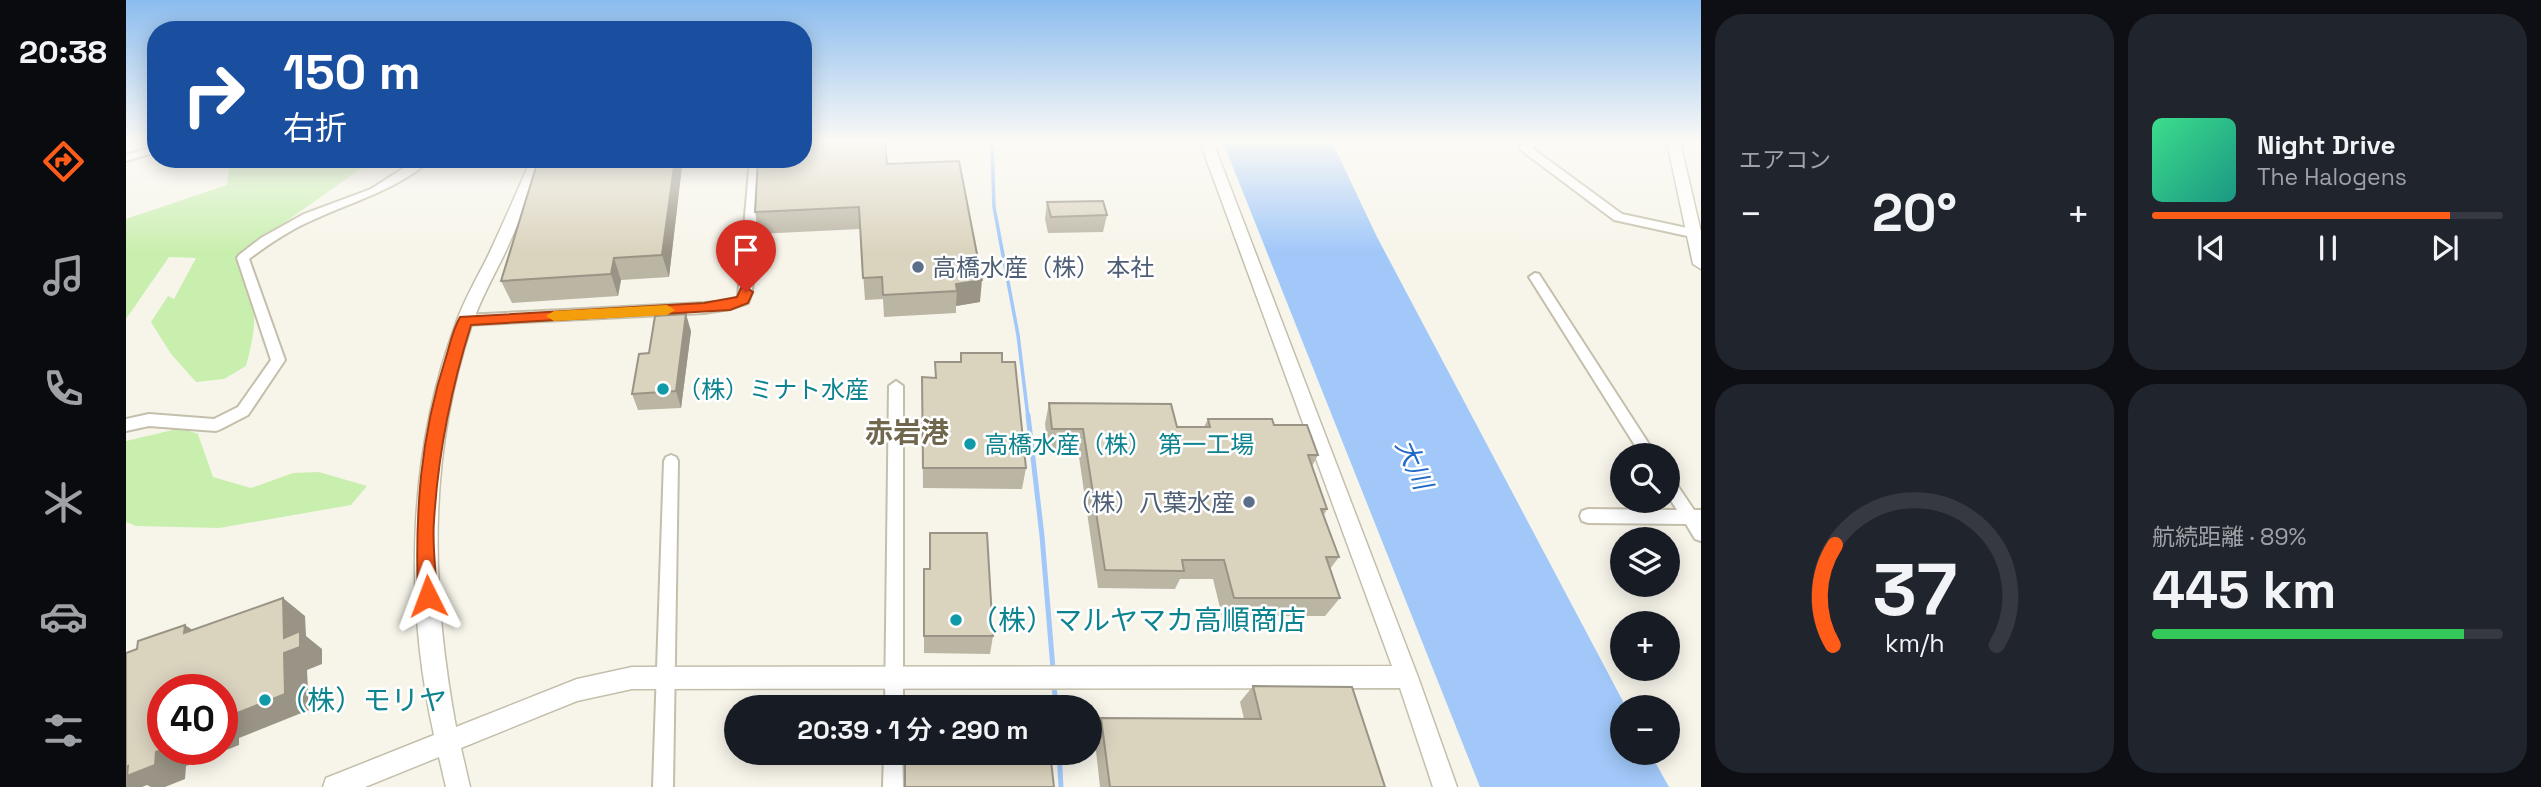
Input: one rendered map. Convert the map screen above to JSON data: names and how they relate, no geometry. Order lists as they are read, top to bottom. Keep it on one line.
{"districts":["赤岩港"],"water":["大川"],"places":["高橋水産（株） 本社","（株）ミナト水産","高橋水産（株） 第一工場","（株）八葉水産","（株）マルヤマカ高順商店","（株）モリヤ"],"page":{"tabs":"20:38","tile":["エアコン",["航続距離 · 89%","445 km"]],"turn":["150 m","右折"],"song":["Night Drive","The Halogens"],"heat":["−","20°","+"],"map_buttons":["+","−"],"limit":"40","trip":"20:39 · 1 分 · 290 m","gauge":["37","km/h"]}}
